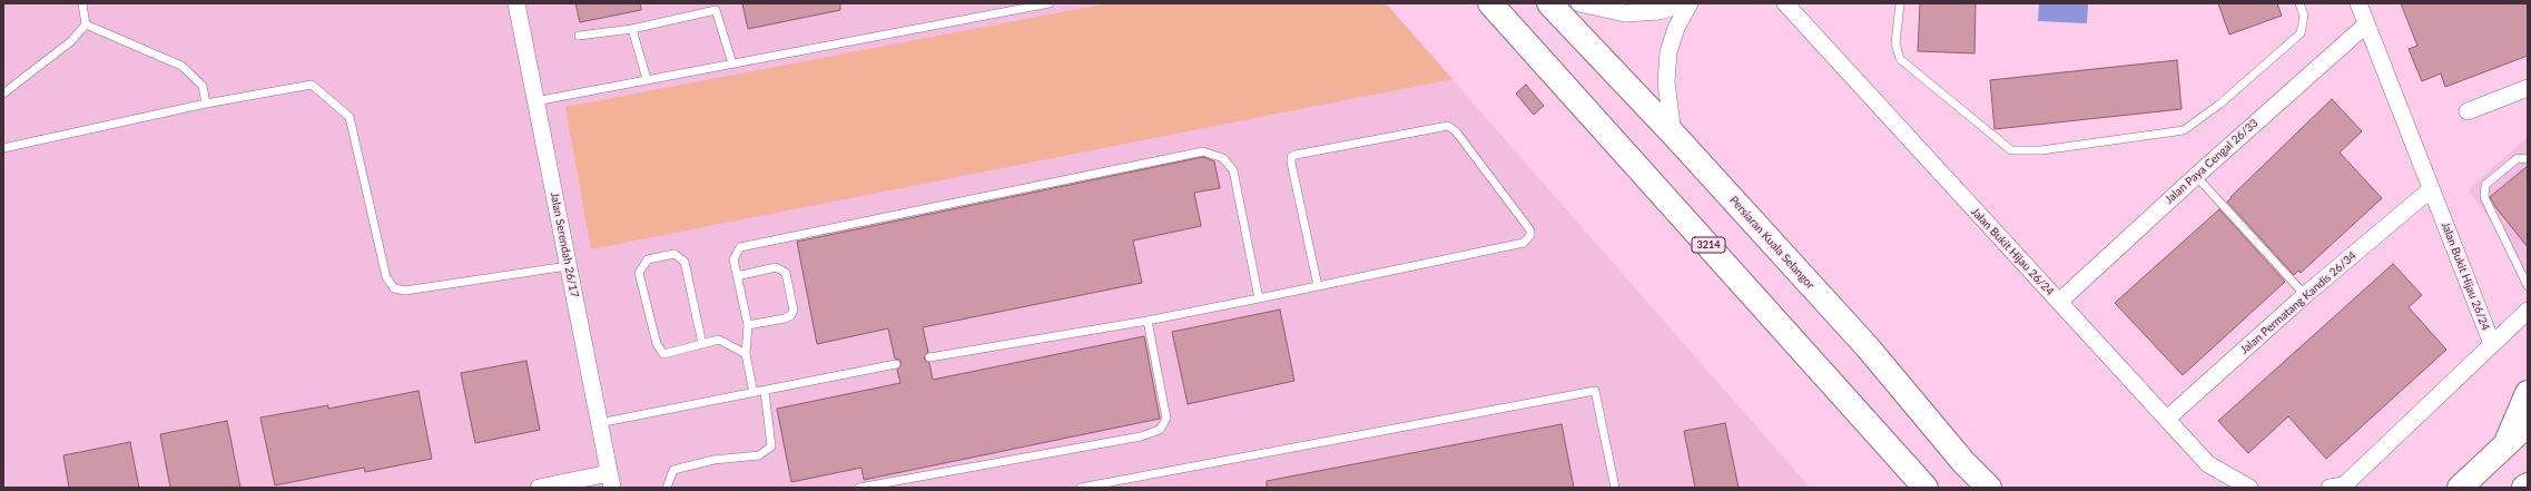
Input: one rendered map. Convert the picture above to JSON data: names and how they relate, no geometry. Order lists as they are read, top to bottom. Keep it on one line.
{"streets":{"main road":["Persiaran Kuala Selangor","3214"],"street":["Jalan Paya Cengal 26/33","Jalan Serendah 26/17","Jalan Bukit Hijau 26/24","Jalan Permatang Kandis 26/34"]},"crossings":[["Jalan Paya Cengal 26/33","Jalan Bukit Hijau 26/24"],["Jalan Bukit Hijau 26/24","Jalan Permatang Kandis 26/34"]]}
